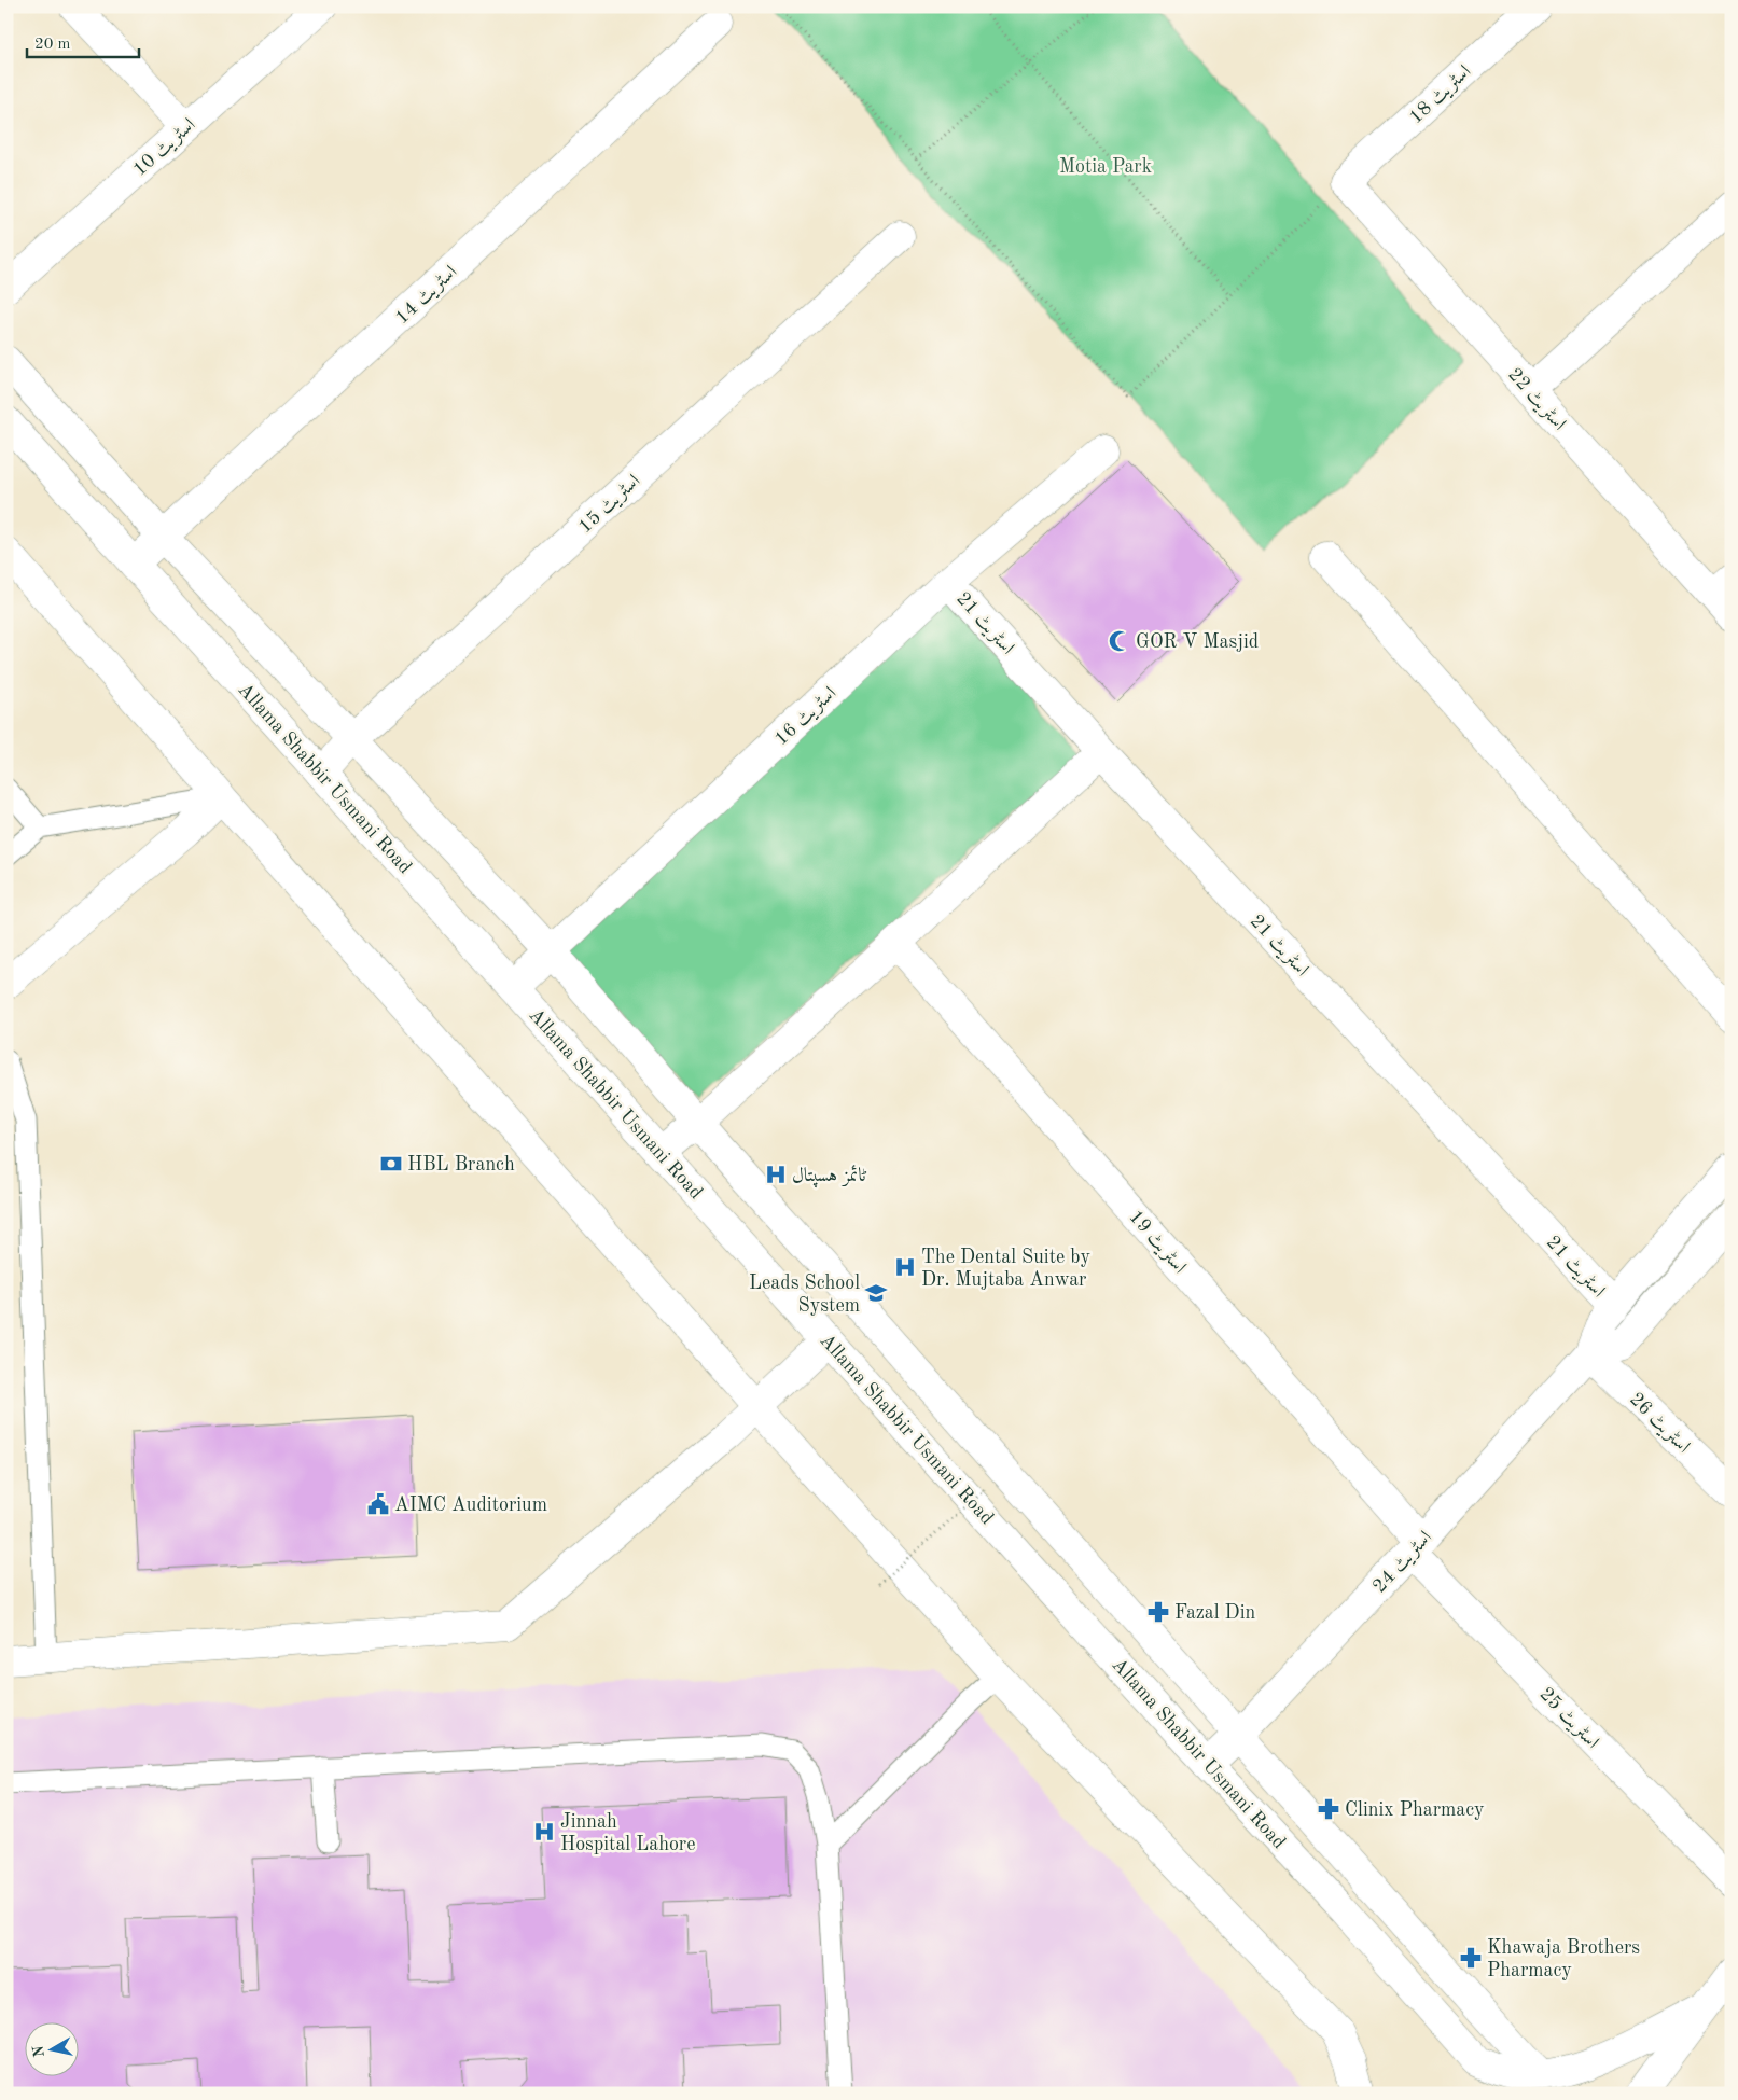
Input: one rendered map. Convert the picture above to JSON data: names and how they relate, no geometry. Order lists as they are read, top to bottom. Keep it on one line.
{"streets":{"street":["اسٹریٹ 18","اسٹریٹ 10","اسٹریٹ 14","اسٹریٹ 22","اسٹریٹ 15","اسٹریٹ 21","اسٹریٹ 16","Allama Shabbir Usmani Road","اسٹریٹ 19","اسٹریٹ 26","اسٹریٹ 24","اسٹریٹ 25"]},"crossings":[["اسٹریٹ 18","اسٹریٹ 22"],["اسٹریٹ 14","Allama Shabbir Usmani Road"],["اسٹریٹ 15","Allama Shabbir Usmani Road"],["اسٹریٹ 21","اسٹریٹ 16"],["اسٹریٹ 21","اسٹریٹ 24"],["اسٹریٹ 16","Allama Shabbir Usmani Road"],["Allama Shabbir Usmani Road","اسٹریٹ 24"],["اسٹریٹ 19","اسٹریٹ 24"],["اسٹریٹ 19","اسٹریٹ 25"],["اسٹریٹ 26","اسٹریٹ 24"],["اسٹریٹ 24","اسٹریٹ 25"]],"parks":["Motia Park"],"places":{"mosque":["GOR V Masjid"],"bank":["HBL Branch"],"hospital":["ٹائمز ہسپتال","The Dental Suite by Dr. Mujtaba Anwar","Jinnah Hospital Lahore"],"school or university":["Leads School System"],"public building":["AIMC Auditorium"],"pharmacy":["Fazal Din","Clinix Pharmacy","Khawaja Brothers Pharmacy"]},"scale_bar":"20 m","north":"left"}
